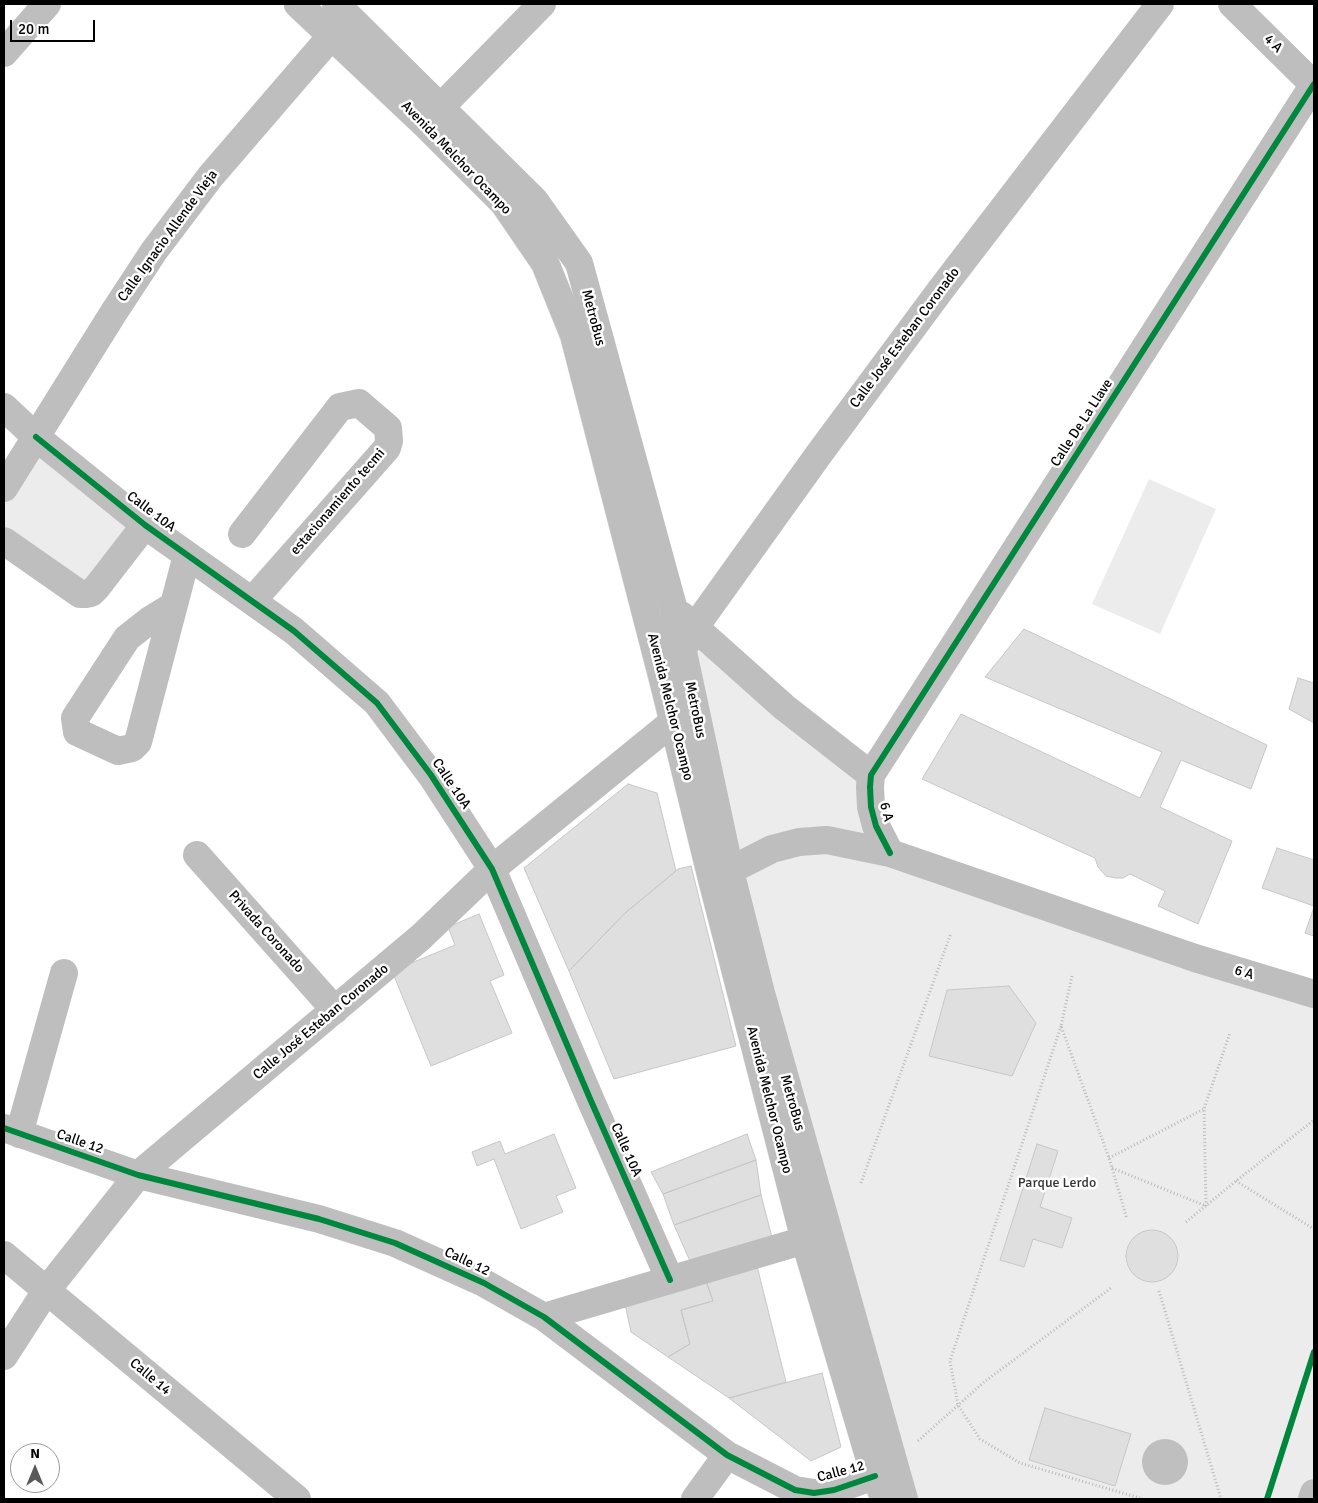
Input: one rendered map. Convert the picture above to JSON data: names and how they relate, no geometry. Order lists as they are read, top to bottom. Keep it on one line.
{"streets":{"street":["4 A","Avenida Melchor Ocampo","Calle Ignacio Allende Vieja","MetroBus","Calle José Esteban Coronado","Calle De La Llave","estacionamiento tecmi","Calle 10A","6 A","Privada Coronado","Calle 12","Calle 14"]},"crossings":[["4 A","Calle De La Llave"],["Avenida Melchor Ocampo","Calle Ignacio Allende Vieja"],["Avenida Melchor Ocampo","MetroBus"],["Avenida Melchor Ocampo","Calle José Esteban Coronado"],["Avenida Melchor Ocampo","6 A"],["Avenida Melchor Ocampo","Calle 12"],["Calle Ignacio Allende Vieja","Calle 10A"],["MetroBus","Calle José Esteban Coronado"],["MetroBus","6 A"],["Calle José Esteban Coronado","Calle 10A"],["Calle José Esteban Coronado","Privada Coronado"],["Calle José Esteban Coronado","Calle 12"],["Calle José Esteban Coronado","Calle 14"],["Calle De La Llave","6 A"],["estacionamiento tecmi","Calle 10A"]],"parks":["Parque Lerdo"],"scale_bar":"20 m","north":"top"}
